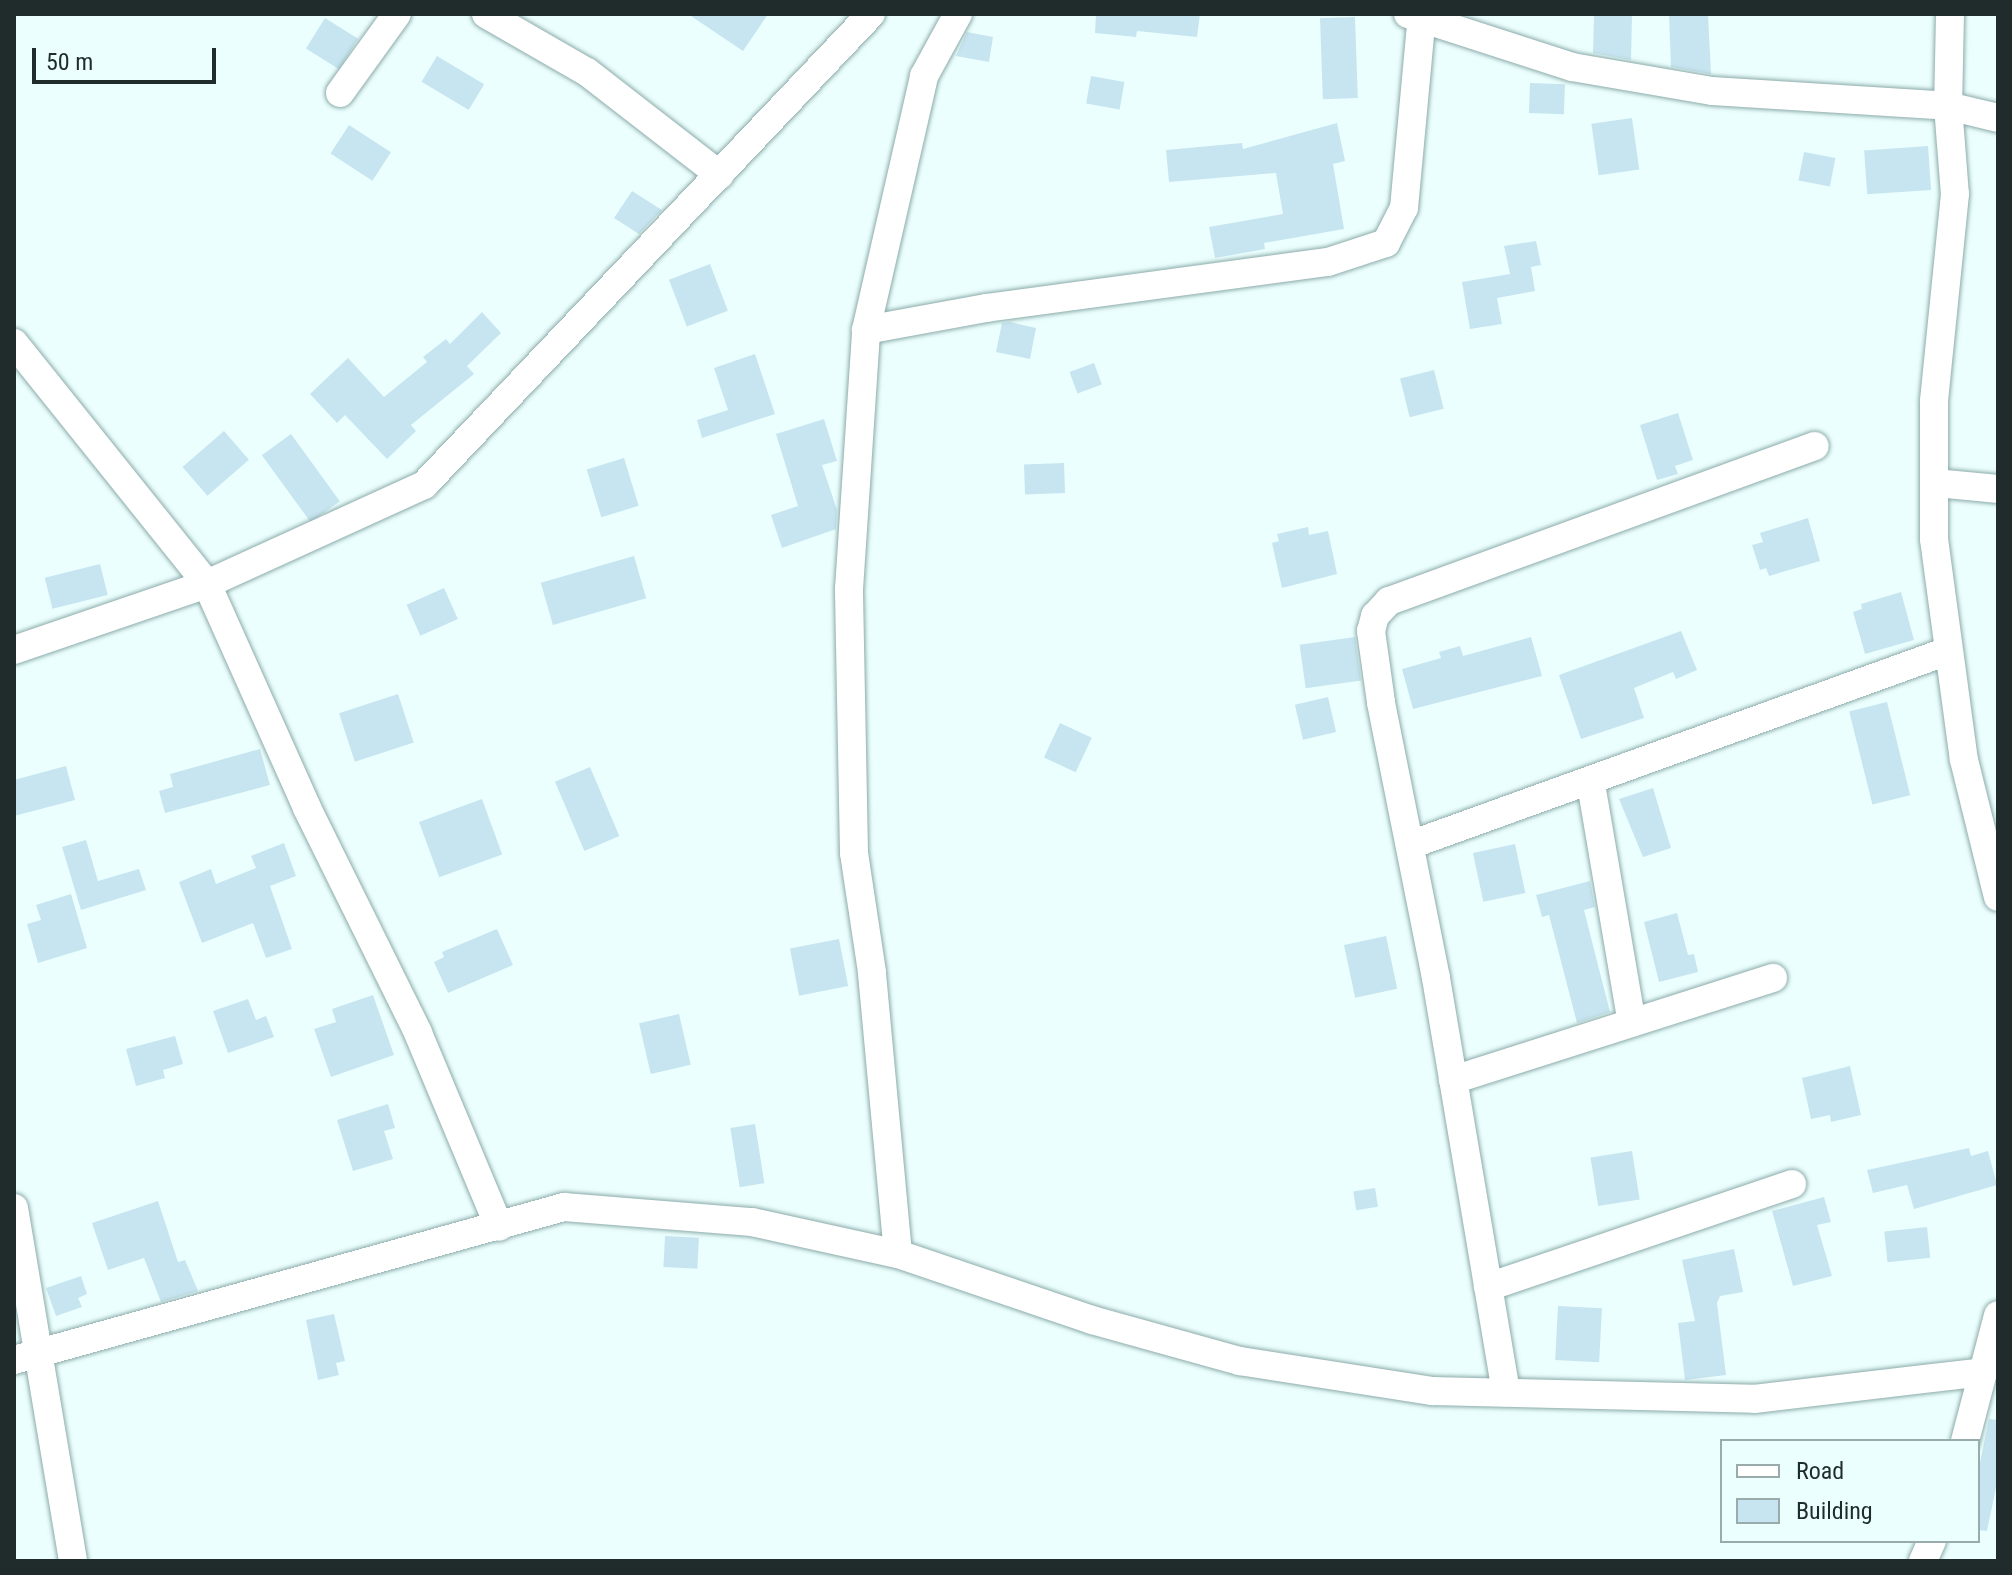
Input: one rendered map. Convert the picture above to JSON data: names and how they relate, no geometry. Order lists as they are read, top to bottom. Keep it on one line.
{"legend":["Road","Building"],"scale_bar":"50 m"}
